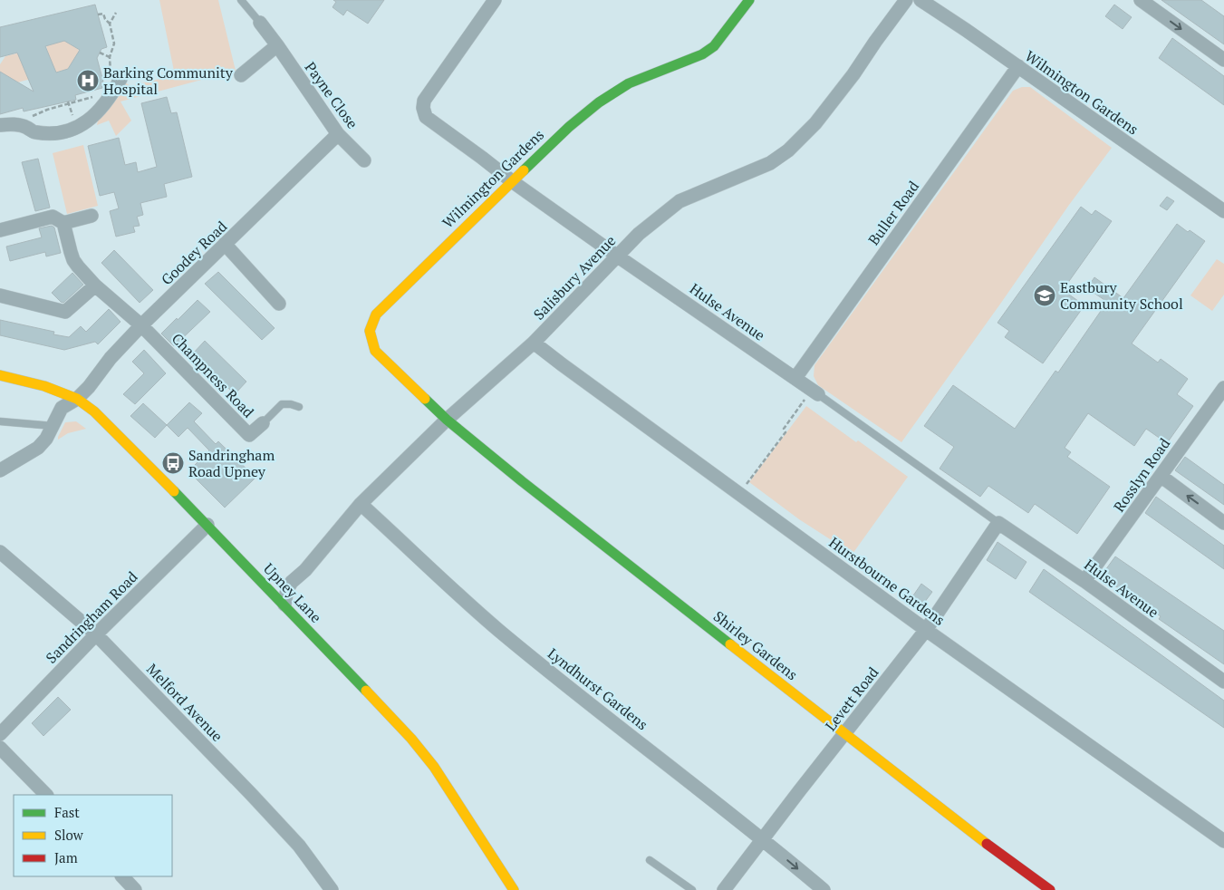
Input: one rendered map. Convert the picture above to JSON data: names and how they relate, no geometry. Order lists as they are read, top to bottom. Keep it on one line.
{"streets":{"street":["Wilmington Gardens","Payne Close","Buller Road","Goodey Road","Salisbury Avenue","Hulse Avenue","Champness Road","Rosslyn Road","Hurstbourne Gardens","Upney Lane","Sandringham Road","Shirley Gardens","Lyndhurst Gardens","Levett Road","Melford Avenue"]},"crossings":[["Wilmington Gardens","Buller Road"],["Wilmington Gardens","Salisbury Avenue"],["Wilmington Gardens","Hulse Avenue"],["Wilmington Gardens","Shirley Gardens"],["Payne Close","Goodey Road"],["Buller Road","Hulse Avenue"],["Goodey Road","Champness Road"],["Goodey Road","Upney Lane"],["Salisbury Avenue","Hulse Avenue"],["Salisbury Avenue","Hurstbourne Gardens"],["Salisbury Avenue","Upney Lane"],["Salisbury Avenue","Shirley Gardens"],["Salisbury Avenue","Lyndhurst Gardens"],["Hulse Avenue","Rosslyn Road"],["Hulse Avenue","Levett Road"],["Hurstbourne Gardens","Levett Road"],["Upney Lane","Sandringham Road"],["Sandringham Road","Melford Avenue"],["Shirley Gardens","Levett Road"],["Lyndhurst Gardens","Levett Road"]],"places":{"hospital":["Barking Community Hospital"],"school or university":["Eastbury Community School"],"bus stop":["Sandringham Road Upney"]},"legend":["Fast","Slow","Jam"]}
